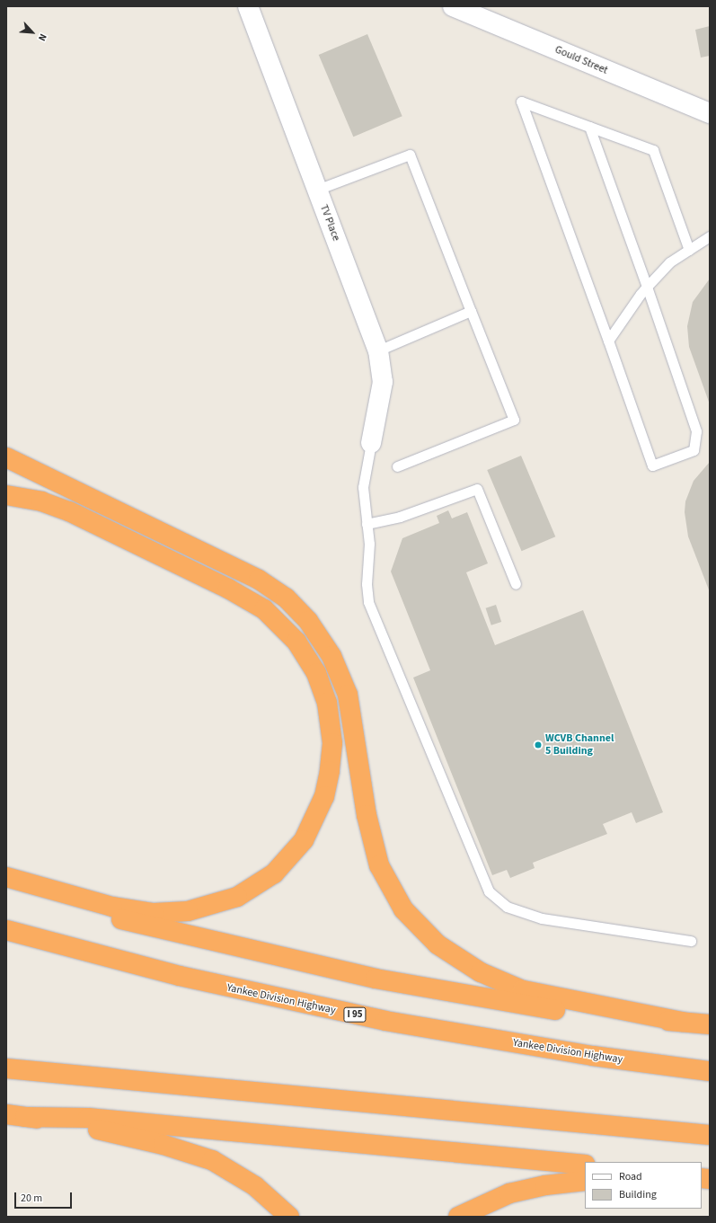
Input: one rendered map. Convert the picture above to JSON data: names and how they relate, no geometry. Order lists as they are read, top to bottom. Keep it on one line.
{"streets":{"highway":["Yankee Division Highway","I 95"],"street":["Gould Street","TV Place"]},"places":["WCVB Channel 5 Building"],"legend":["Road","Building"],"scale_bar":"20 m","north":"bottom right"}
